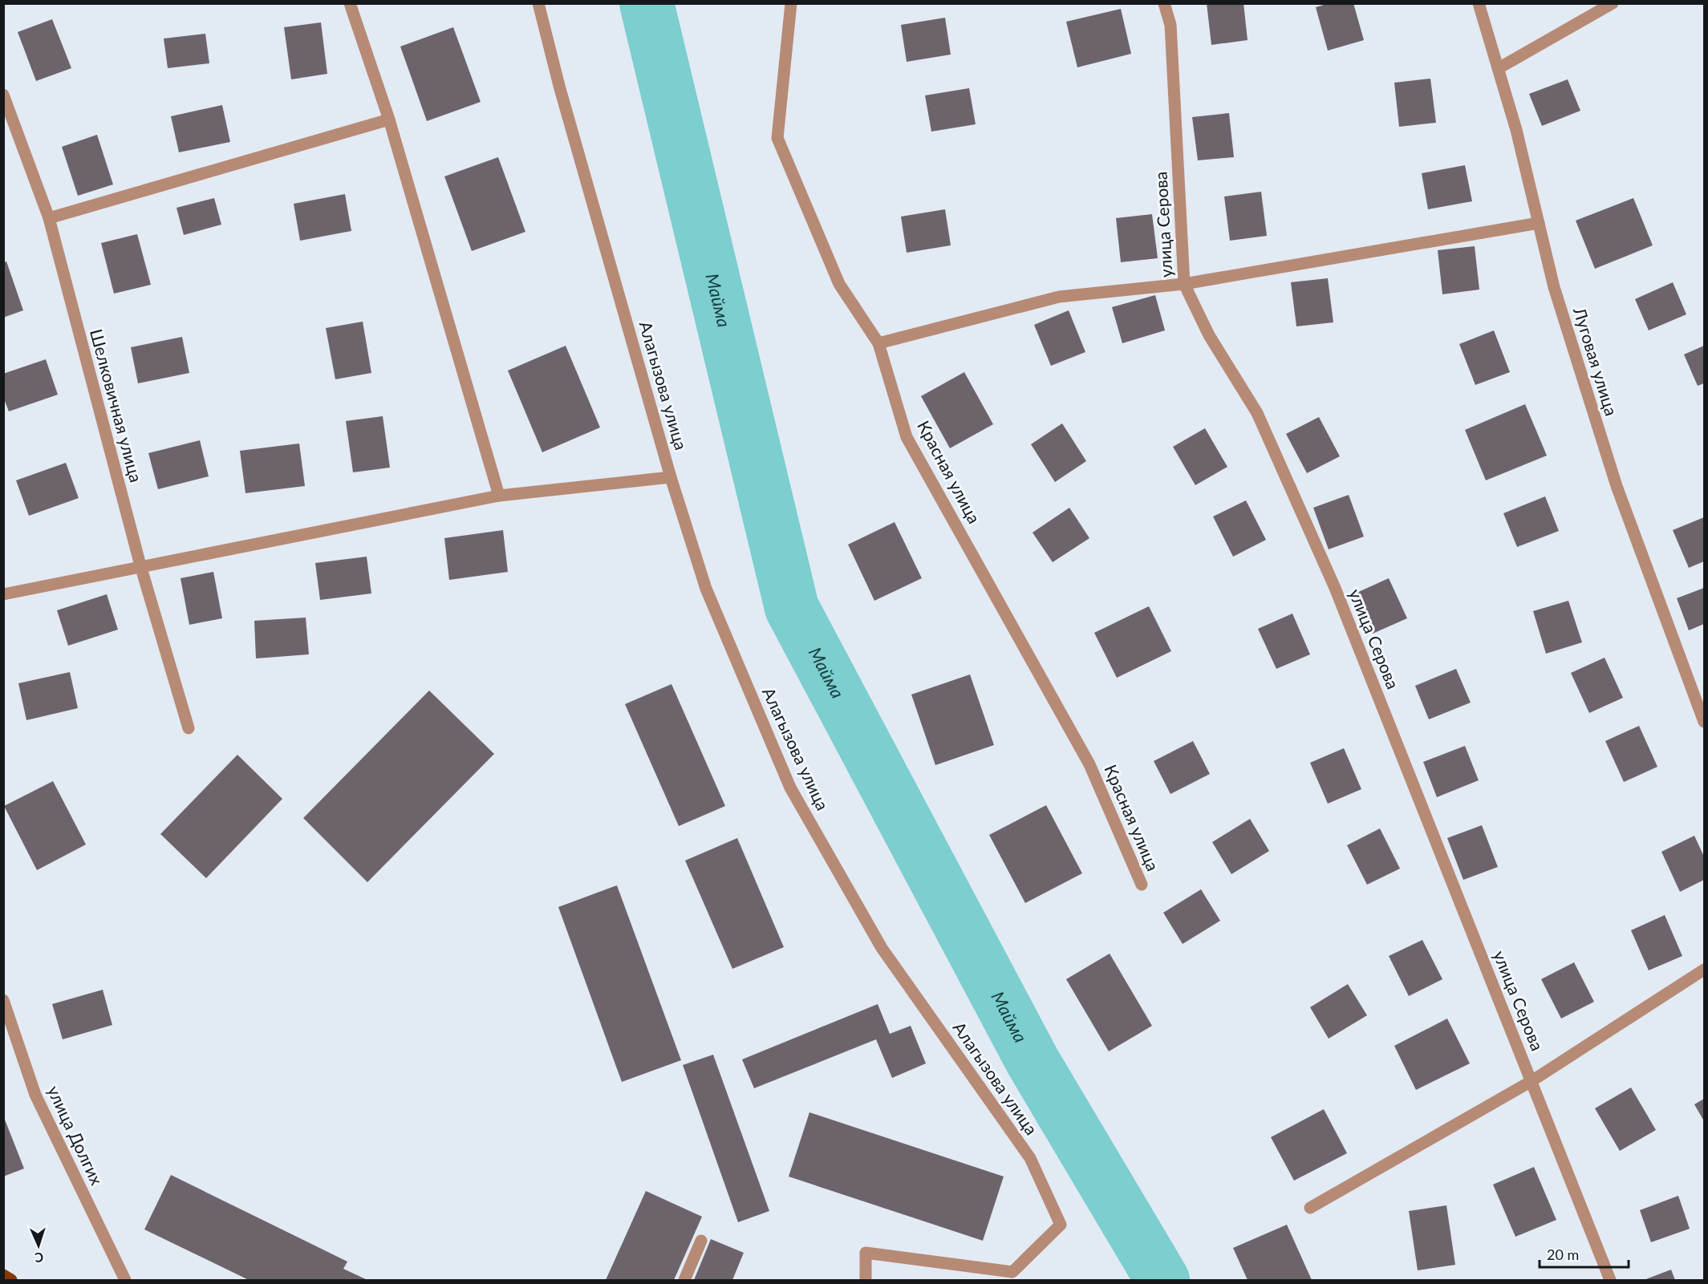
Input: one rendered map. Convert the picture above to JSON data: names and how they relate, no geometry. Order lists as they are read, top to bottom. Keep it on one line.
{"streets":{"street":["улица Серова","Луговая улица","Алагызова улица","Шелковичная улица","Красная улица","улица Долгих"]},"water":["Майма"],"scale_bar":"20 m","north":"bottom"}
